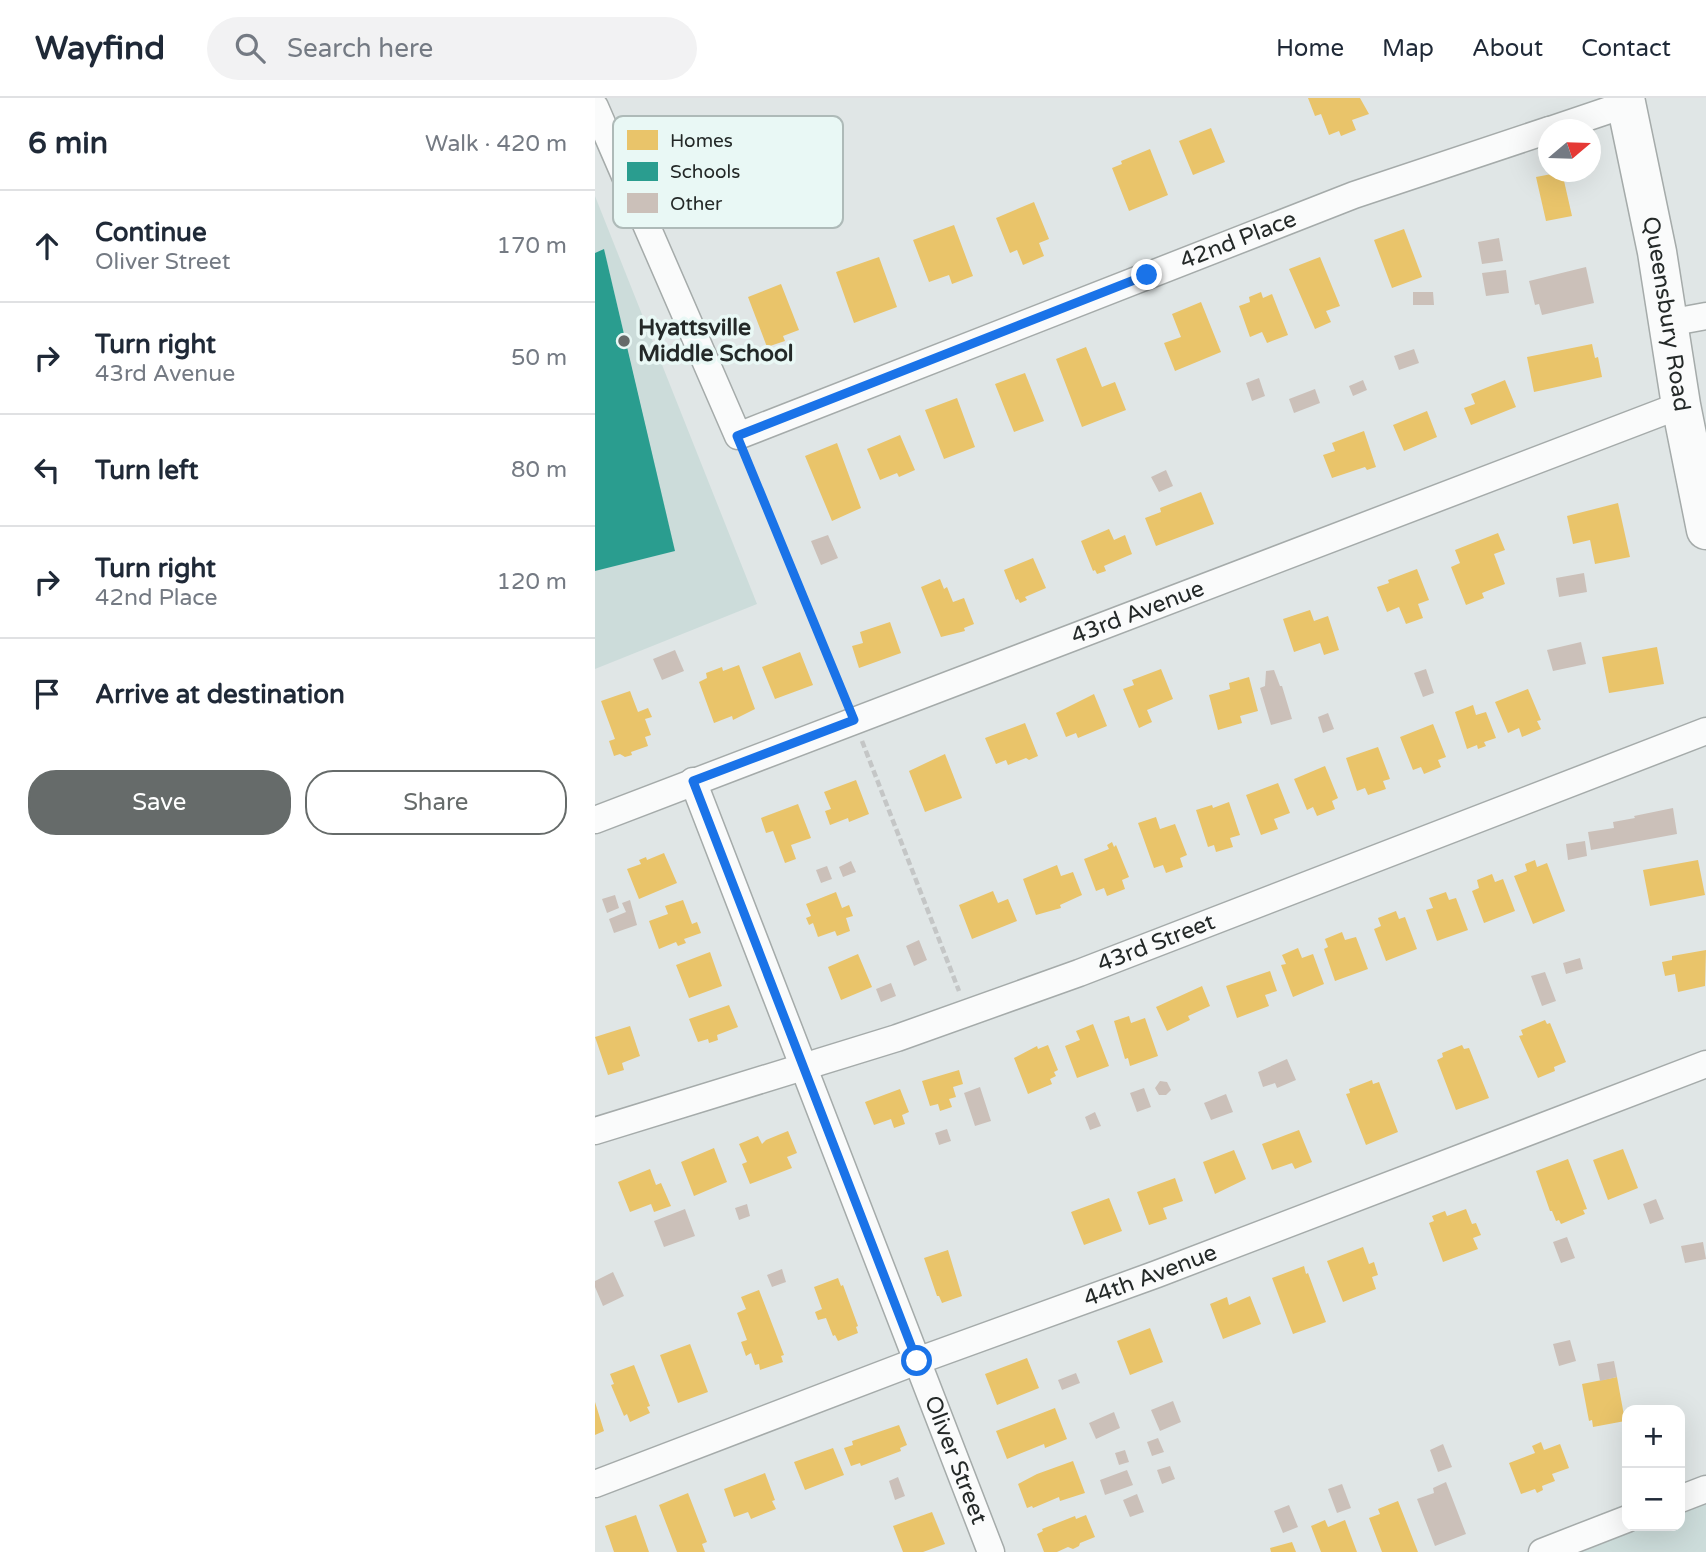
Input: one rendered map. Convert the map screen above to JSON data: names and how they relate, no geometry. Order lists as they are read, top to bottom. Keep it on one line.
{"streets":{"street":["42nd Place","Queensbury Road","43rd Avenue","43rd Street","44th Avenue","Oliver Street"]},"crossings":[["42nd Place","Queensbury Road"],["Queensbury Road","43rd Avenue"],["43rd Avenue","Oliver Street"],["43rd Street","Oliver Street"],["44th Avenue","Oliver Street"]],"places":["Hyattsville Middle School"],"legend":["Homes","Schools","Other"],"north":"right","page":{"header":"Wayfind","search":"Search here","nav":["Home","Map","About","Contact"],"heading":["6 min","Walk · 420 m"],"list":[["Continue","Oliver Street","170 m"],["Turn right","43rd Avenue","50 m"],["Turn left","80 m"],["Turn right","42nd Place","120 m"],"Arrive at destination"],"buttons":["Save","Share"],"map_buttons":["+","−"]}}
